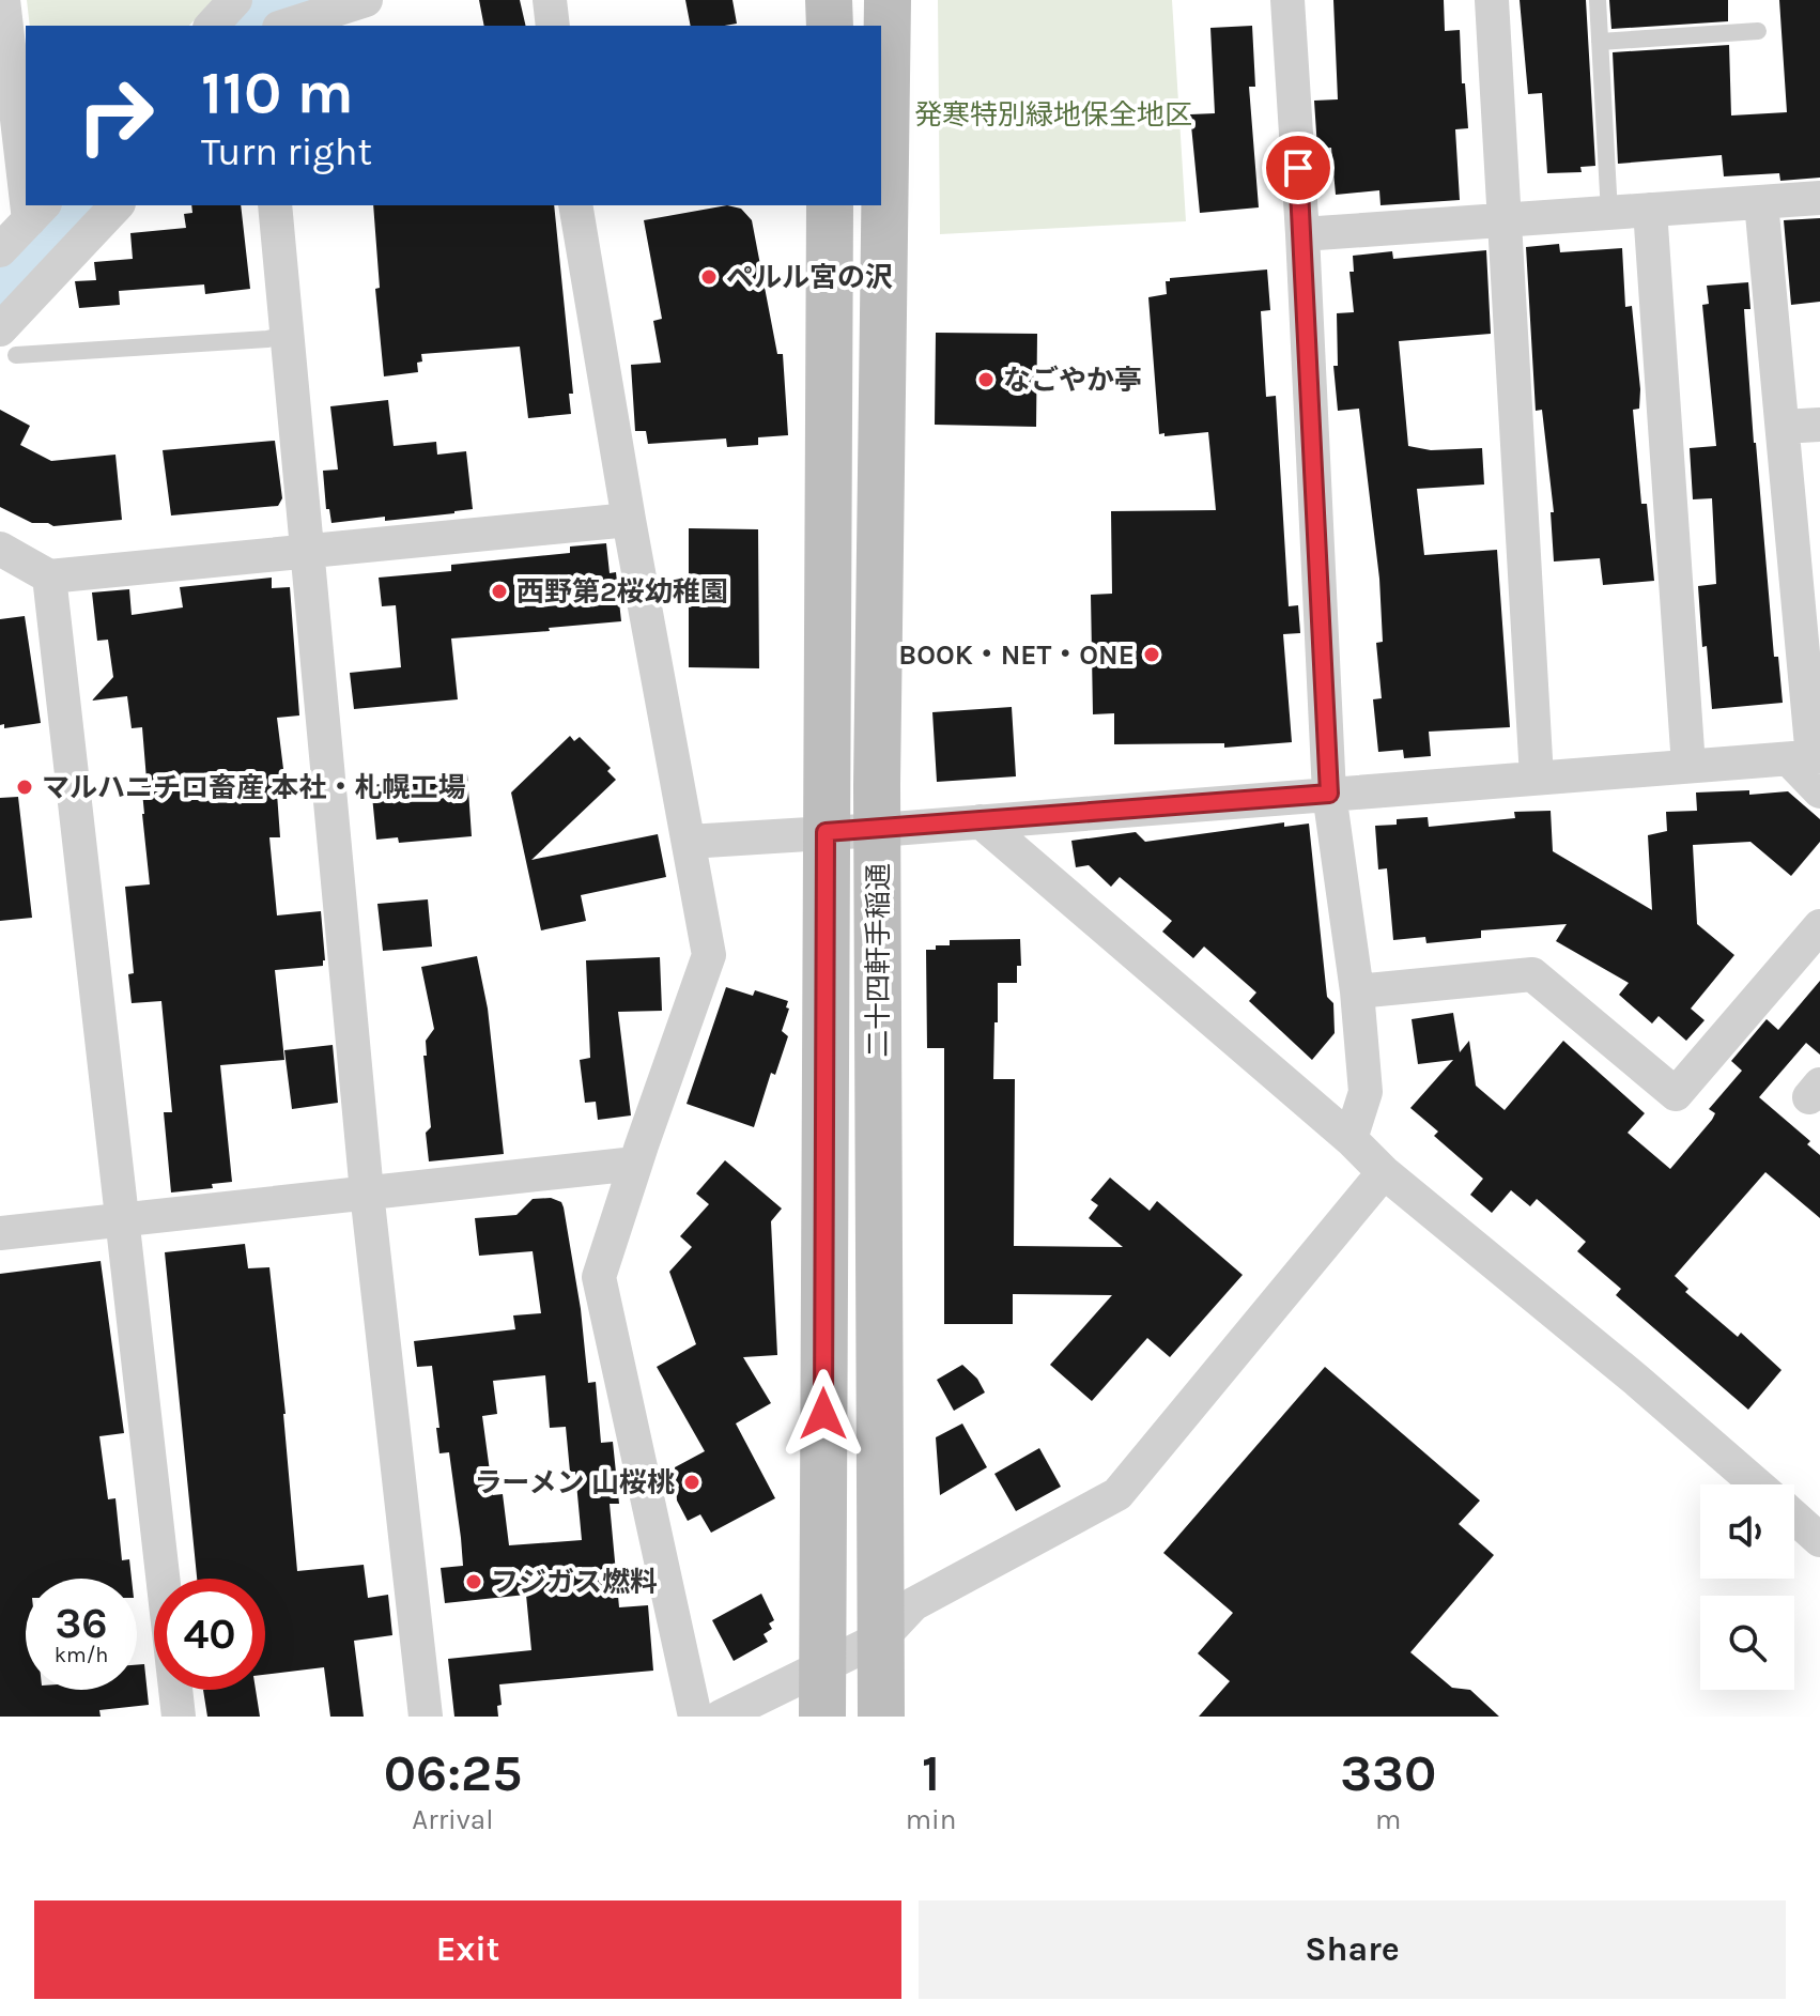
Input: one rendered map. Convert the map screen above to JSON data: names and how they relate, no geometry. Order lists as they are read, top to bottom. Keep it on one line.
{"streets":{"street":["二十四軒手稲通"]},"parks":["発寒特別緑地保全地区"],"places":["ペルル宮の沢","なごやか亭","西野第2桜幼稚園","BOOK・NET・ONE","マルハニチロ畜産 本社・札幌工場","ラーメン 山桜桃","フジガス燃料"],"page":{"turn":["110 m","Turn right"],"speed":"36 km/h","limit":"40","eta":["06:25","Arrival","1","min","330","m"],"buttons":["Exit","Share"]}}
